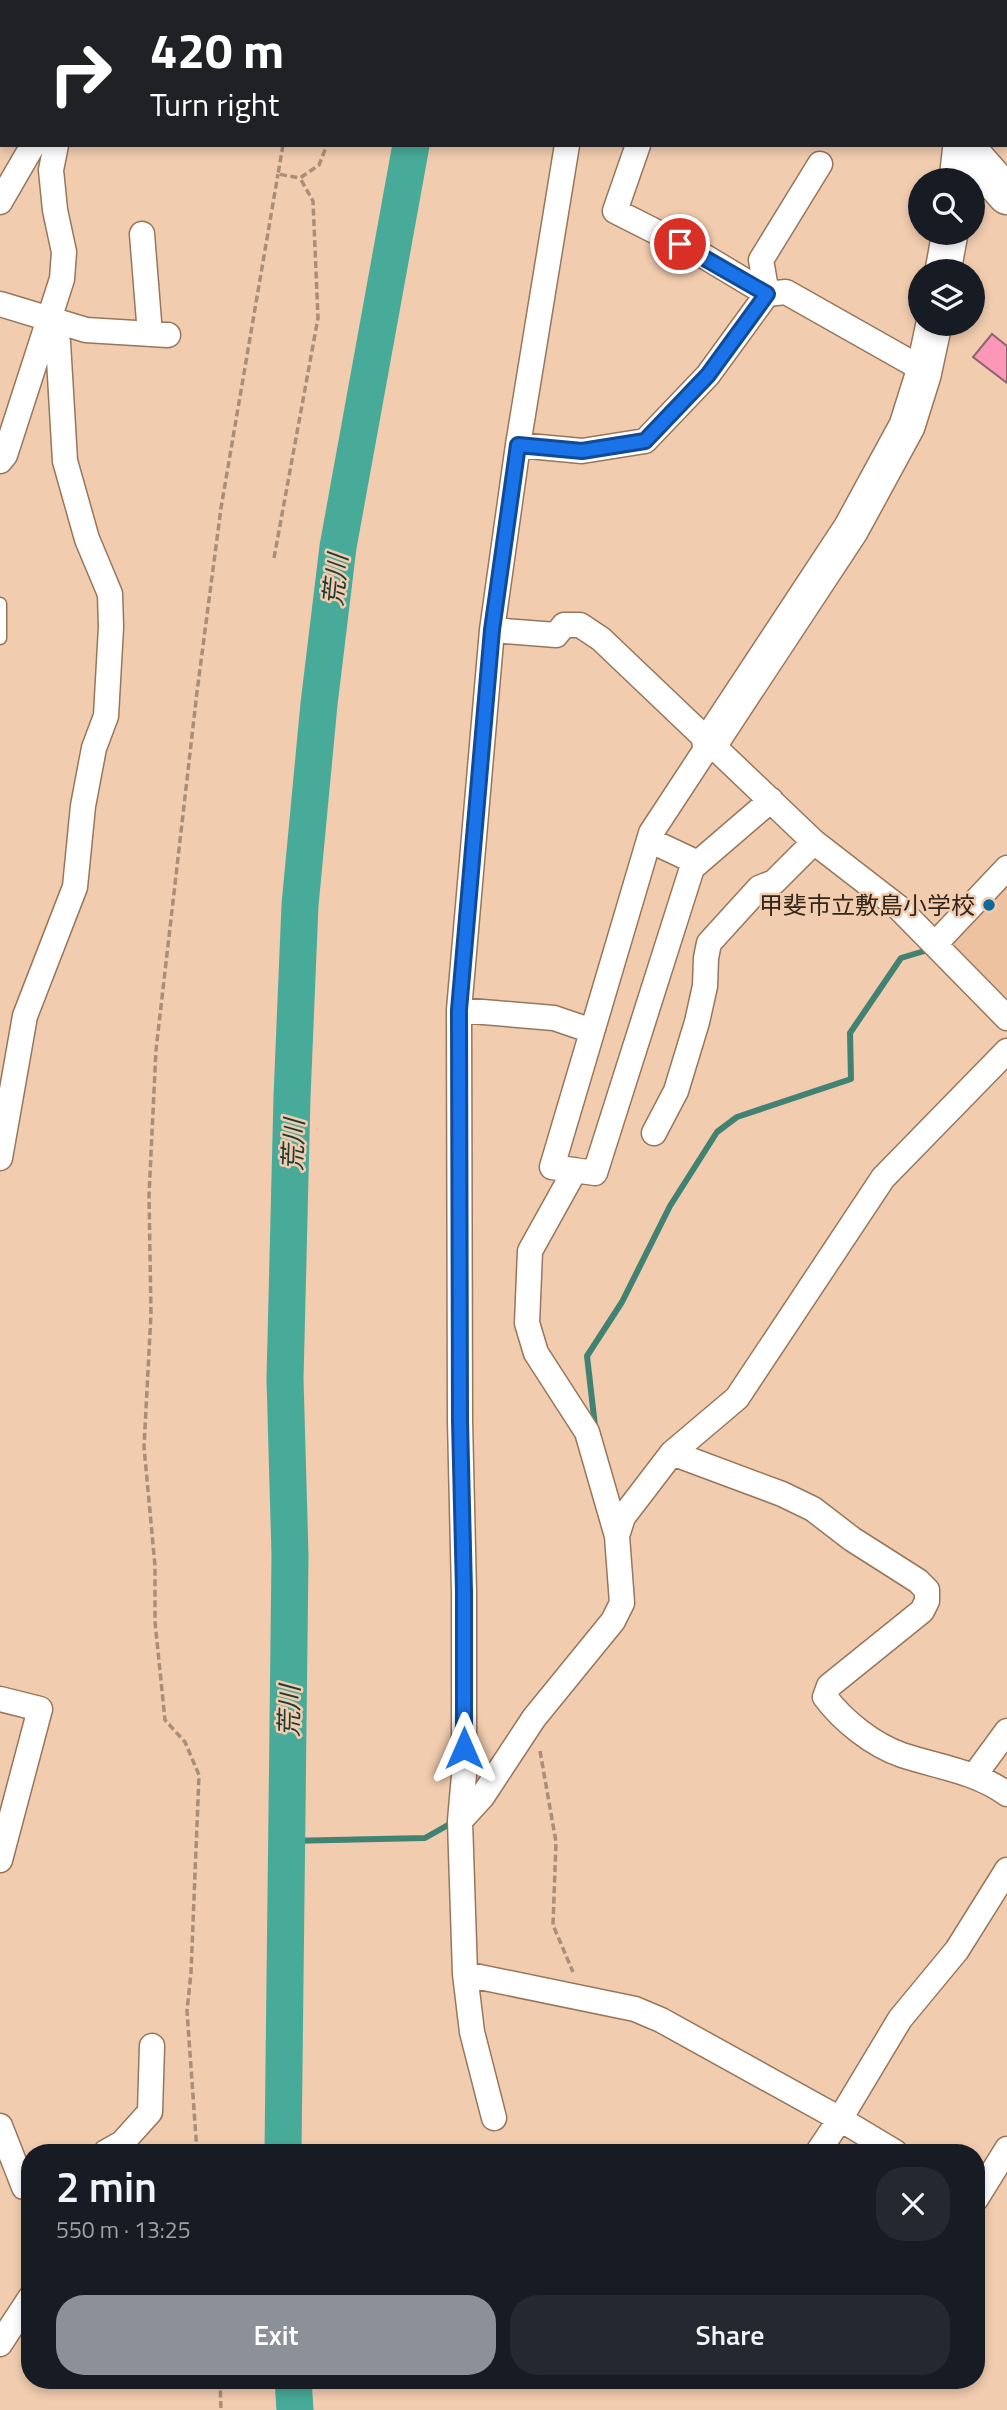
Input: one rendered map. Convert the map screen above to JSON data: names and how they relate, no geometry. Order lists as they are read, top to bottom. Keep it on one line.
{"water":["荒川"],"places":["甲斐市立敷島小学校"],"page":{"turn":["420 m","Turn right"],"heading":["2 min","550 m · 13:25"],"buttons":["Exit","Share"]}}
